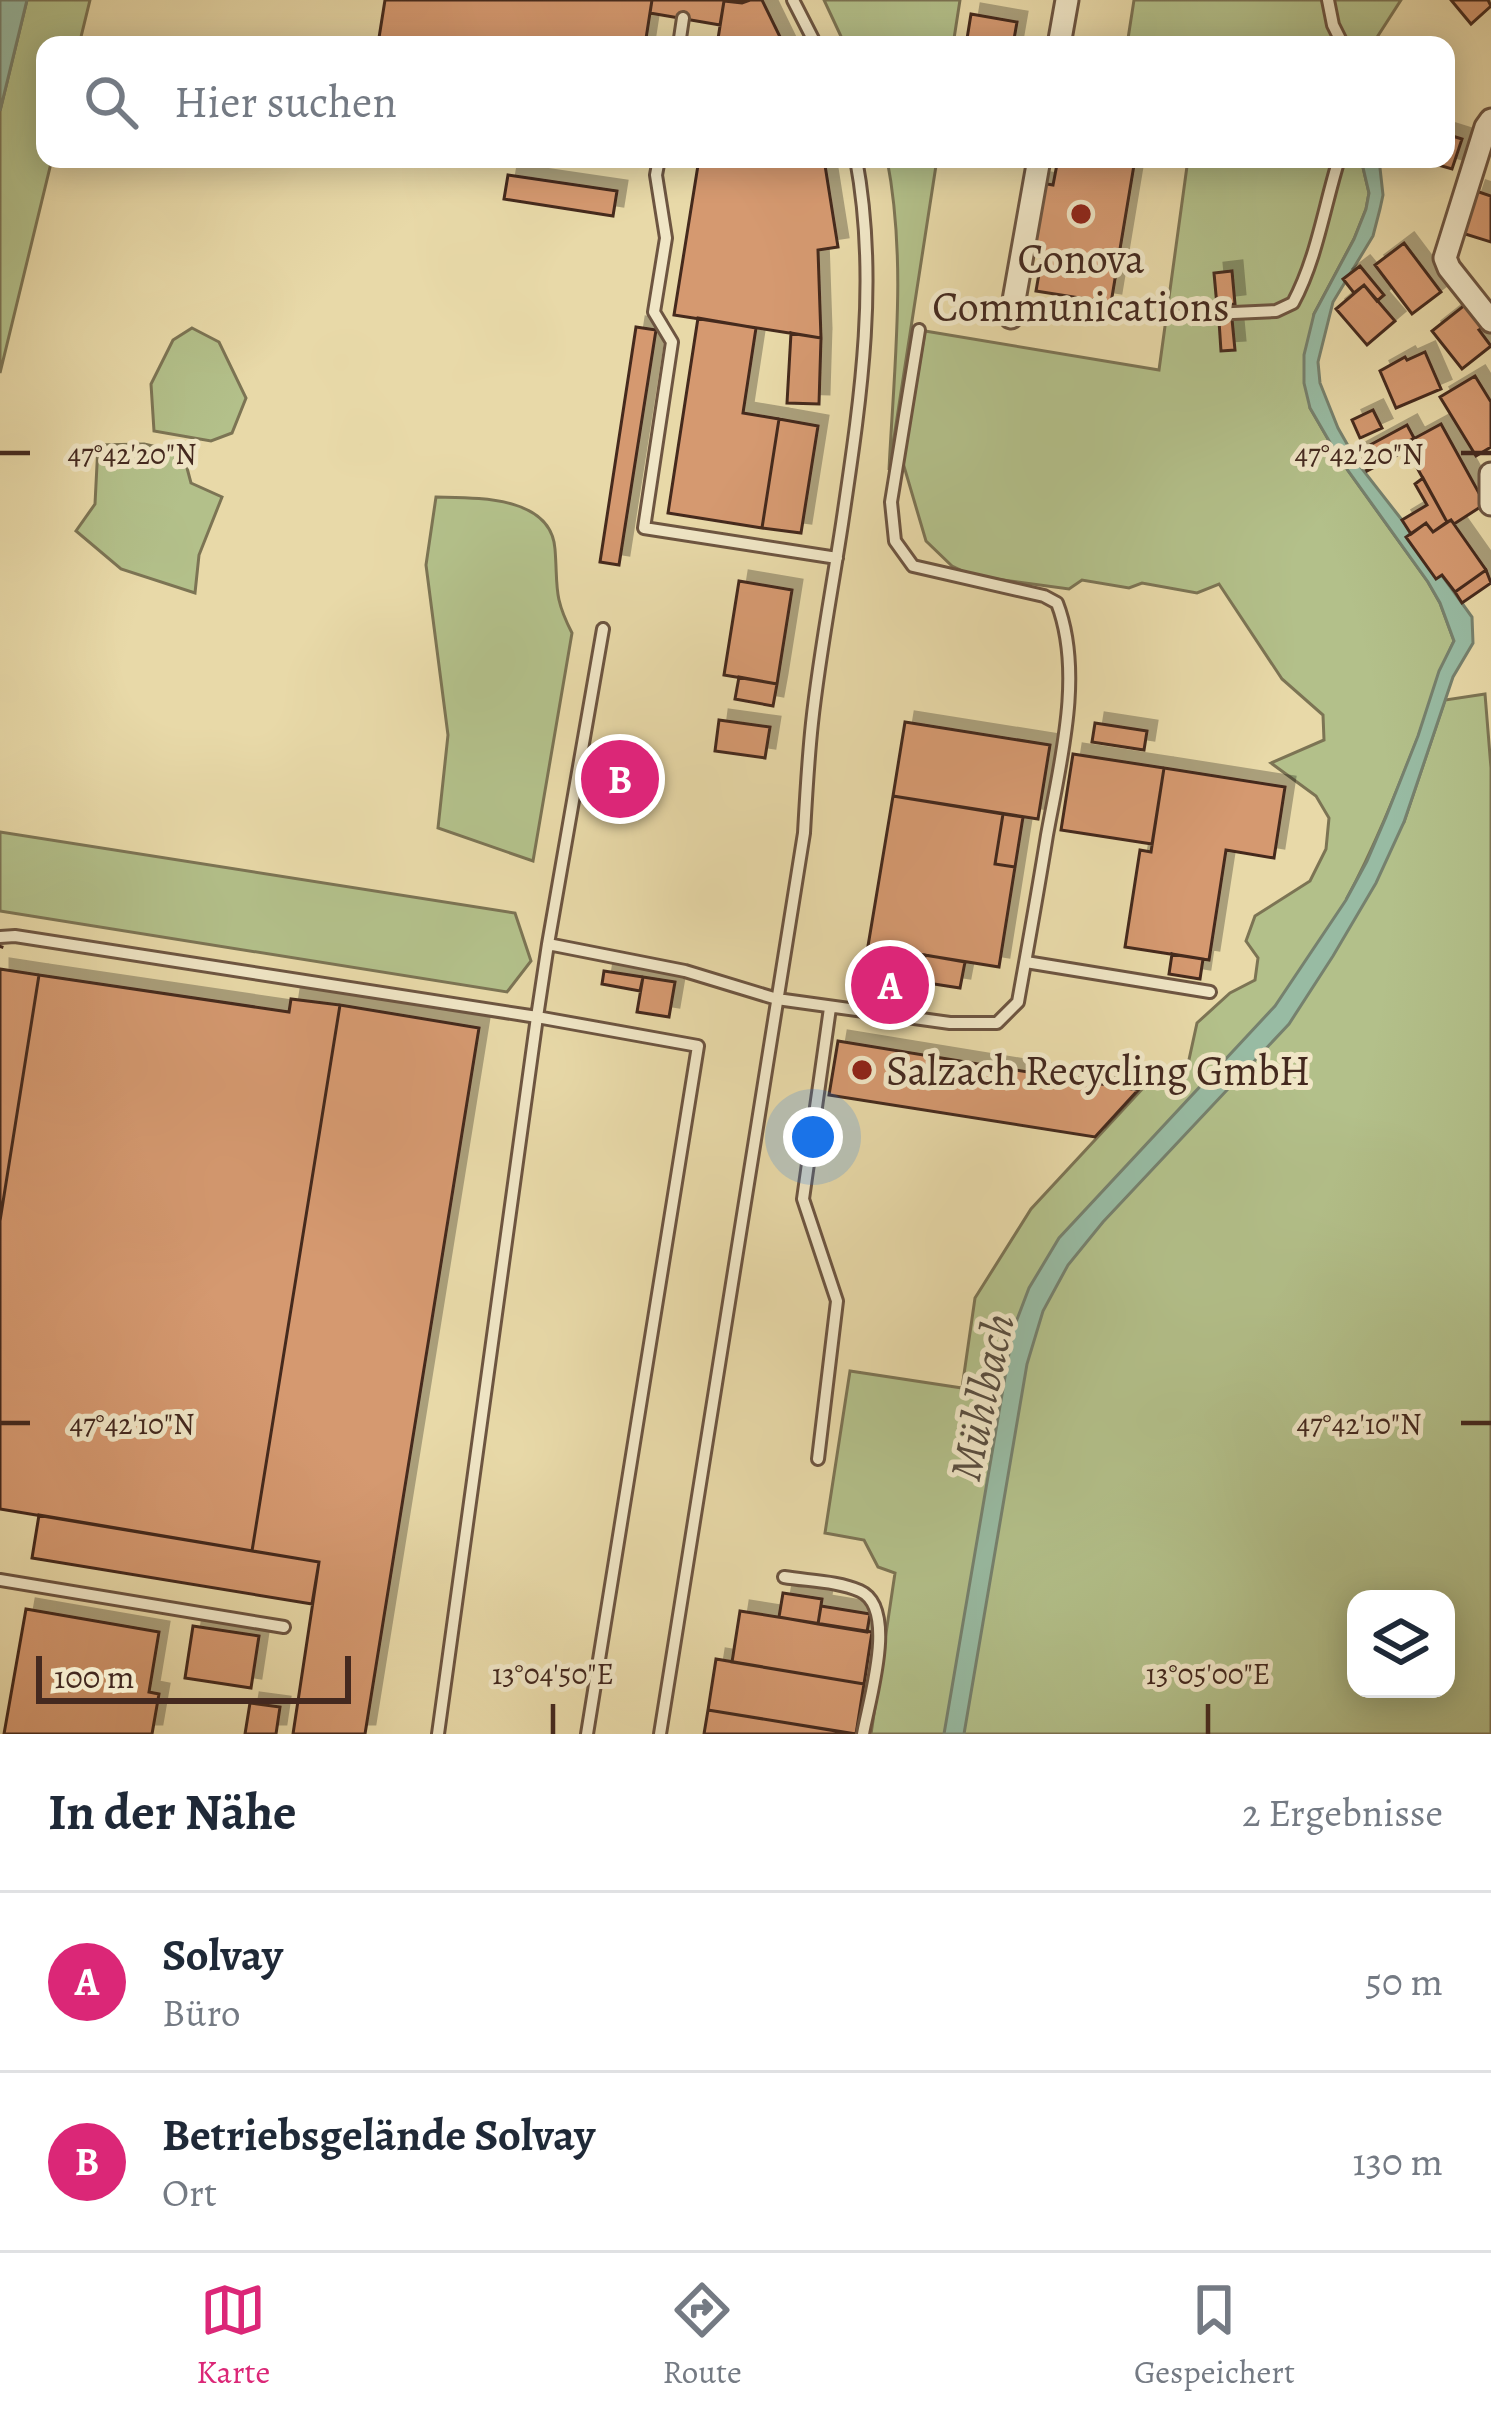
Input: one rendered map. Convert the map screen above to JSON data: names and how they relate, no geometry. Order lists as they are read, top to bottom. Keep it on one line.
{"water":["Mühlbach"],"places":["Conova Communications","Salzach Recycling GmbH"],"scale_bar":"100 m","page":{"search":"Hier suchen","pins":["B","A"],"scale":"100 m","heading":["In der Nähe","2 Ergebnisse"],"list":[{"mark":"A","name":"Solvay","note":"Büro","value":"50 m"},{"mark":"B","name":"Betriebsgelände Solvay","note":"Ort","value":"130 m"}],"nav":["Karte","Route","Gespeichert"]},"coordinates":["47°42'20\"N","47°42'10\"N","13°04'50\"E","13°05'00\"E"]}
